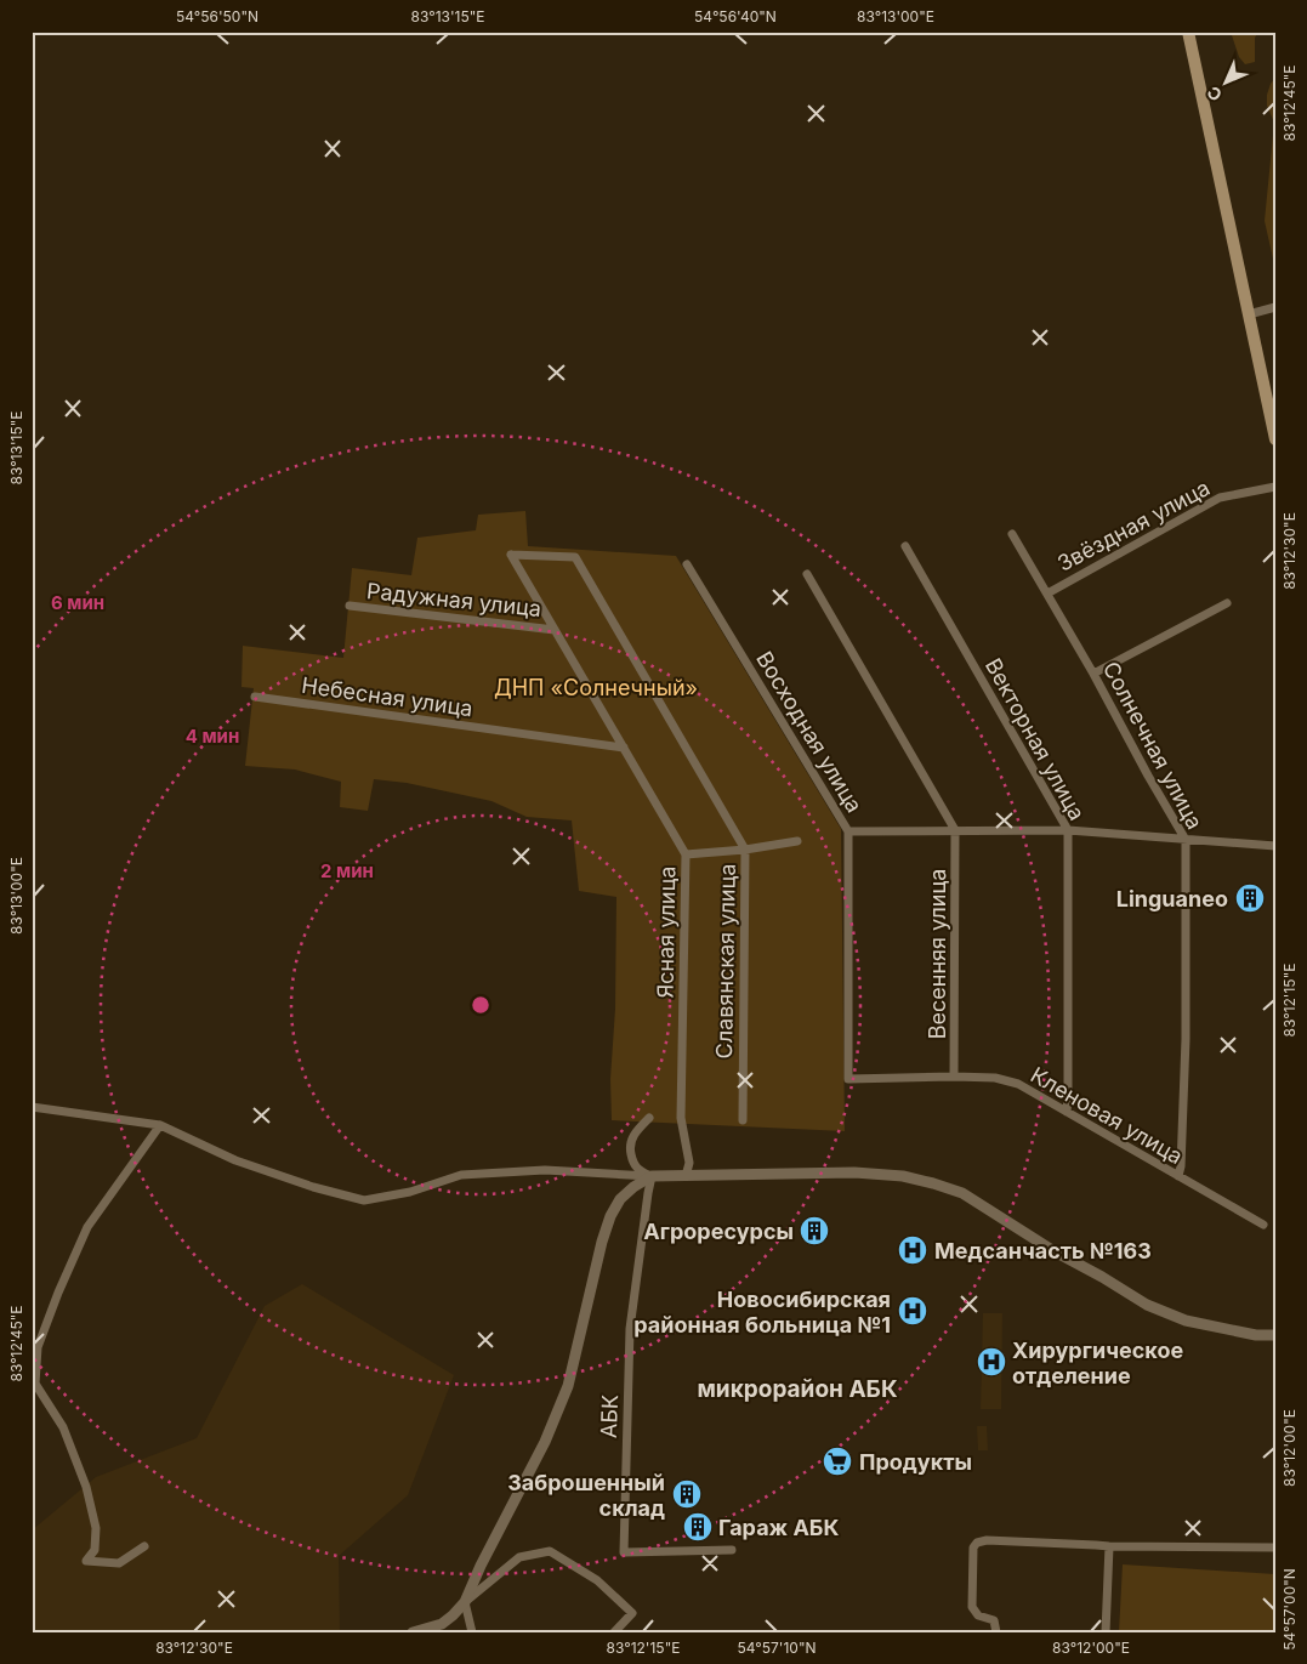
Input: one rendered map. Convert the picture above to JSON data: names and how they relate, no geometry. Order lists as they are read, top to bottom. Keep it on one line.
{"streets":{"street":["Звёздная улица","Радужная улица","Небесная улица","Восходная улица","Векторная улица","Солнечная улица","Ясная улица","Весенняя улица","Славянская улица","Кленовая улица","АБК"]},"crossings":[["Звёздная улица","Солнечная улица"],["Радужная улица","Ясная улица"],["Небесная улица","Ясная улица"],["Восходная улица","Кленовая улица"],["Векторная улица","Кленовая улица"],["Солнечная улица","Кленовая улица"],["Ясная улица","Славянская улица"],["Весенняя улица","Кленовая улица"]],"districts":["микрорайон АБК"],"parks":["ДНП «Солнечный»"],"places":{"building":["Linguaneo","Агроресурсы","Заброшенный склад","Гараж АБК"],"hospital":["Медсанчасть №163","Новосибирская районная больница №1","Хирургическое отделение"],"supermarket":["Продукты"]},"north":"bottom left","coordinates":["54°56'50\"N","83°13'15\"E","54°56'40\"N","83°13'00\"E","83°12'45\"E","83°12'30\"E","83°12'15\"E","83°12'00\"E","54°57'00\"N","54°57'10\"N"],"rings":["6 мин","4 мин","2 мин"]}
